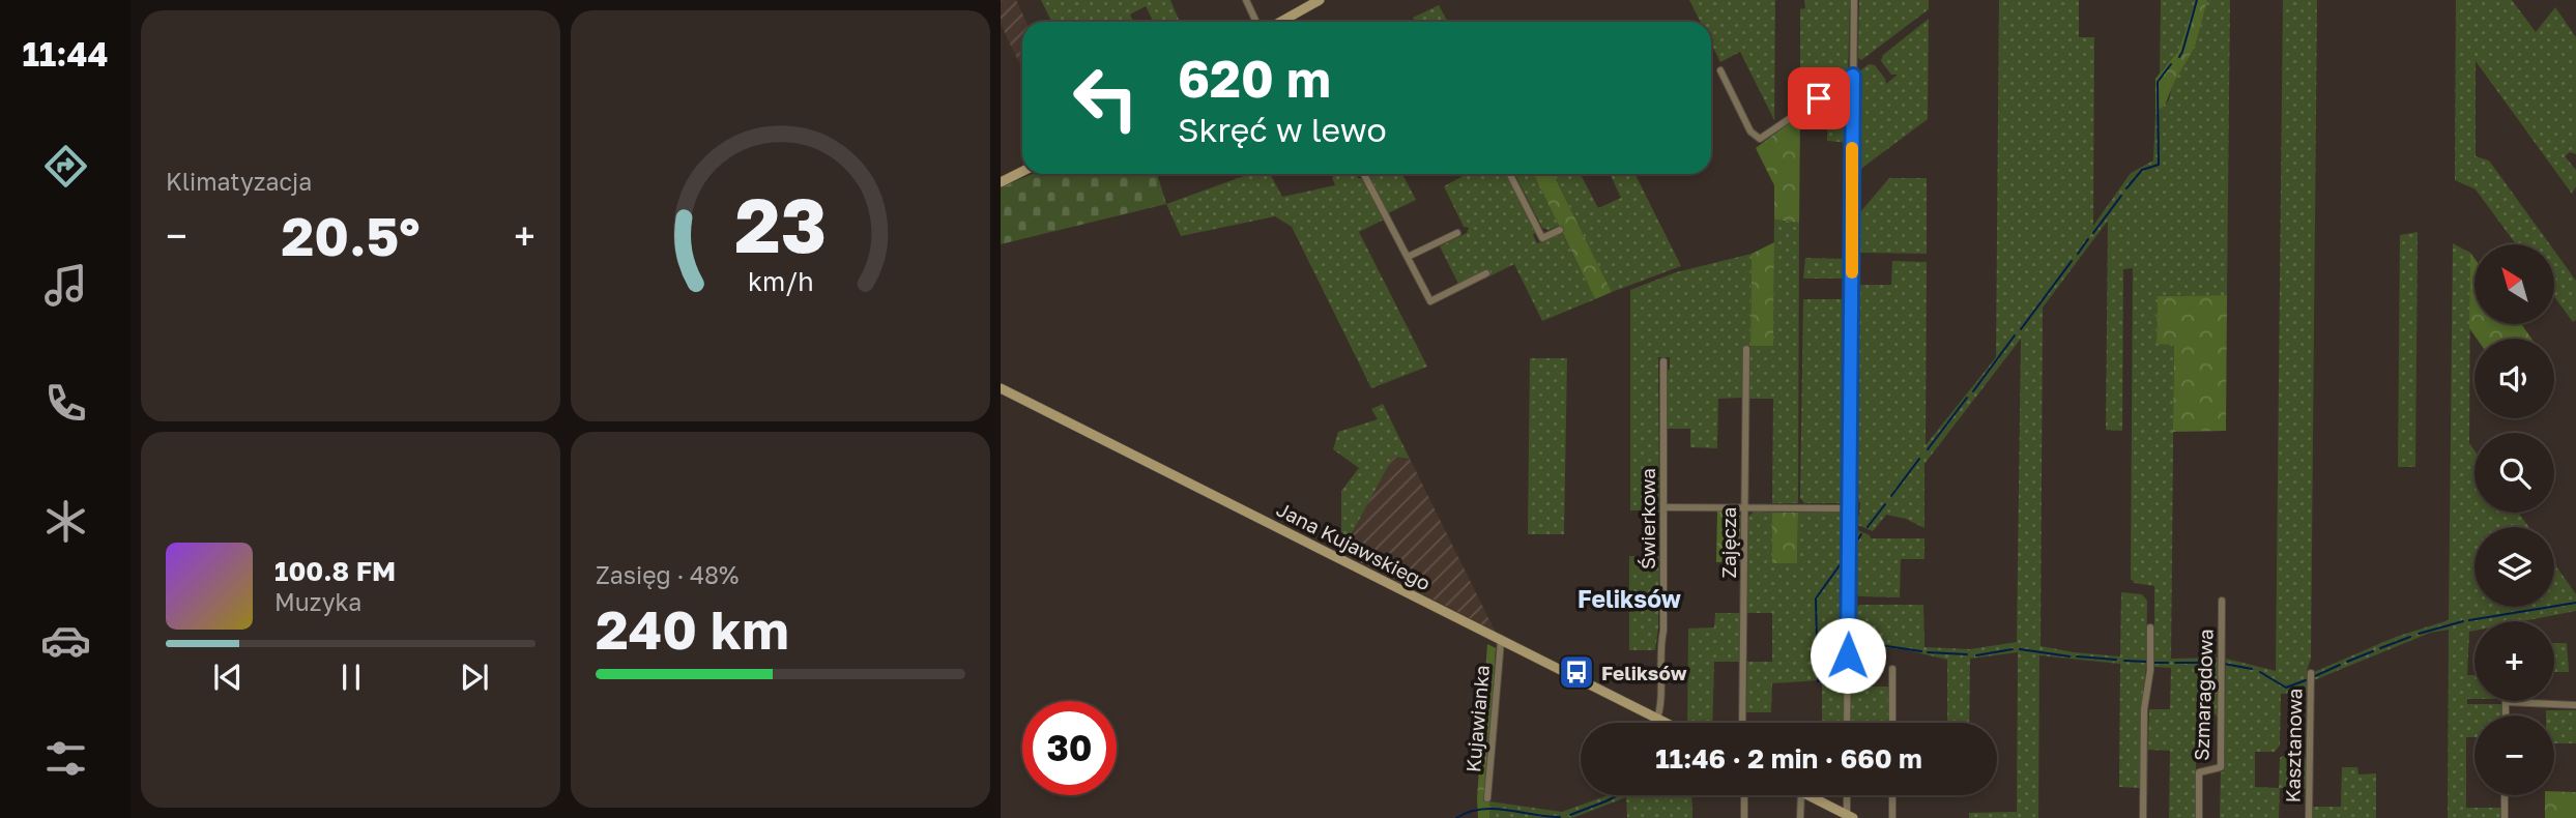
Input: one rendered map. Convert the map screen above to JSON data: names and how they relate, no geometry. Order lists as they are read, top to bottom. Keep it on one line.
{"streets":{"main road":["Jana Kujawskiego"],"street":["Świerkowa","Zajęcza","Szmaragdowa","Kujawianka","Kasztanowa"]},"crossings":[["Świerkowa","Jana Kujawskiego"],["Jana Kujawskiego","Kujawianka"]],"districts":["Feliksów"],"places":{"bus stop":["Feliksów"]},"north":"top left","page":{"tabs":"11:44","tile":["Klimatyzacja",["Zasięg · 48%","240 km"]],"turn":["620 m","Skręć w lewo"],"heat":["−","20.5°","+"],"map_buttons":["+","−"],"song":["100.8 FM","Muzyka"],"limit":"30","trip":"11:46 · 2 min · 660 m","gauge":["23","km/h"]}}
